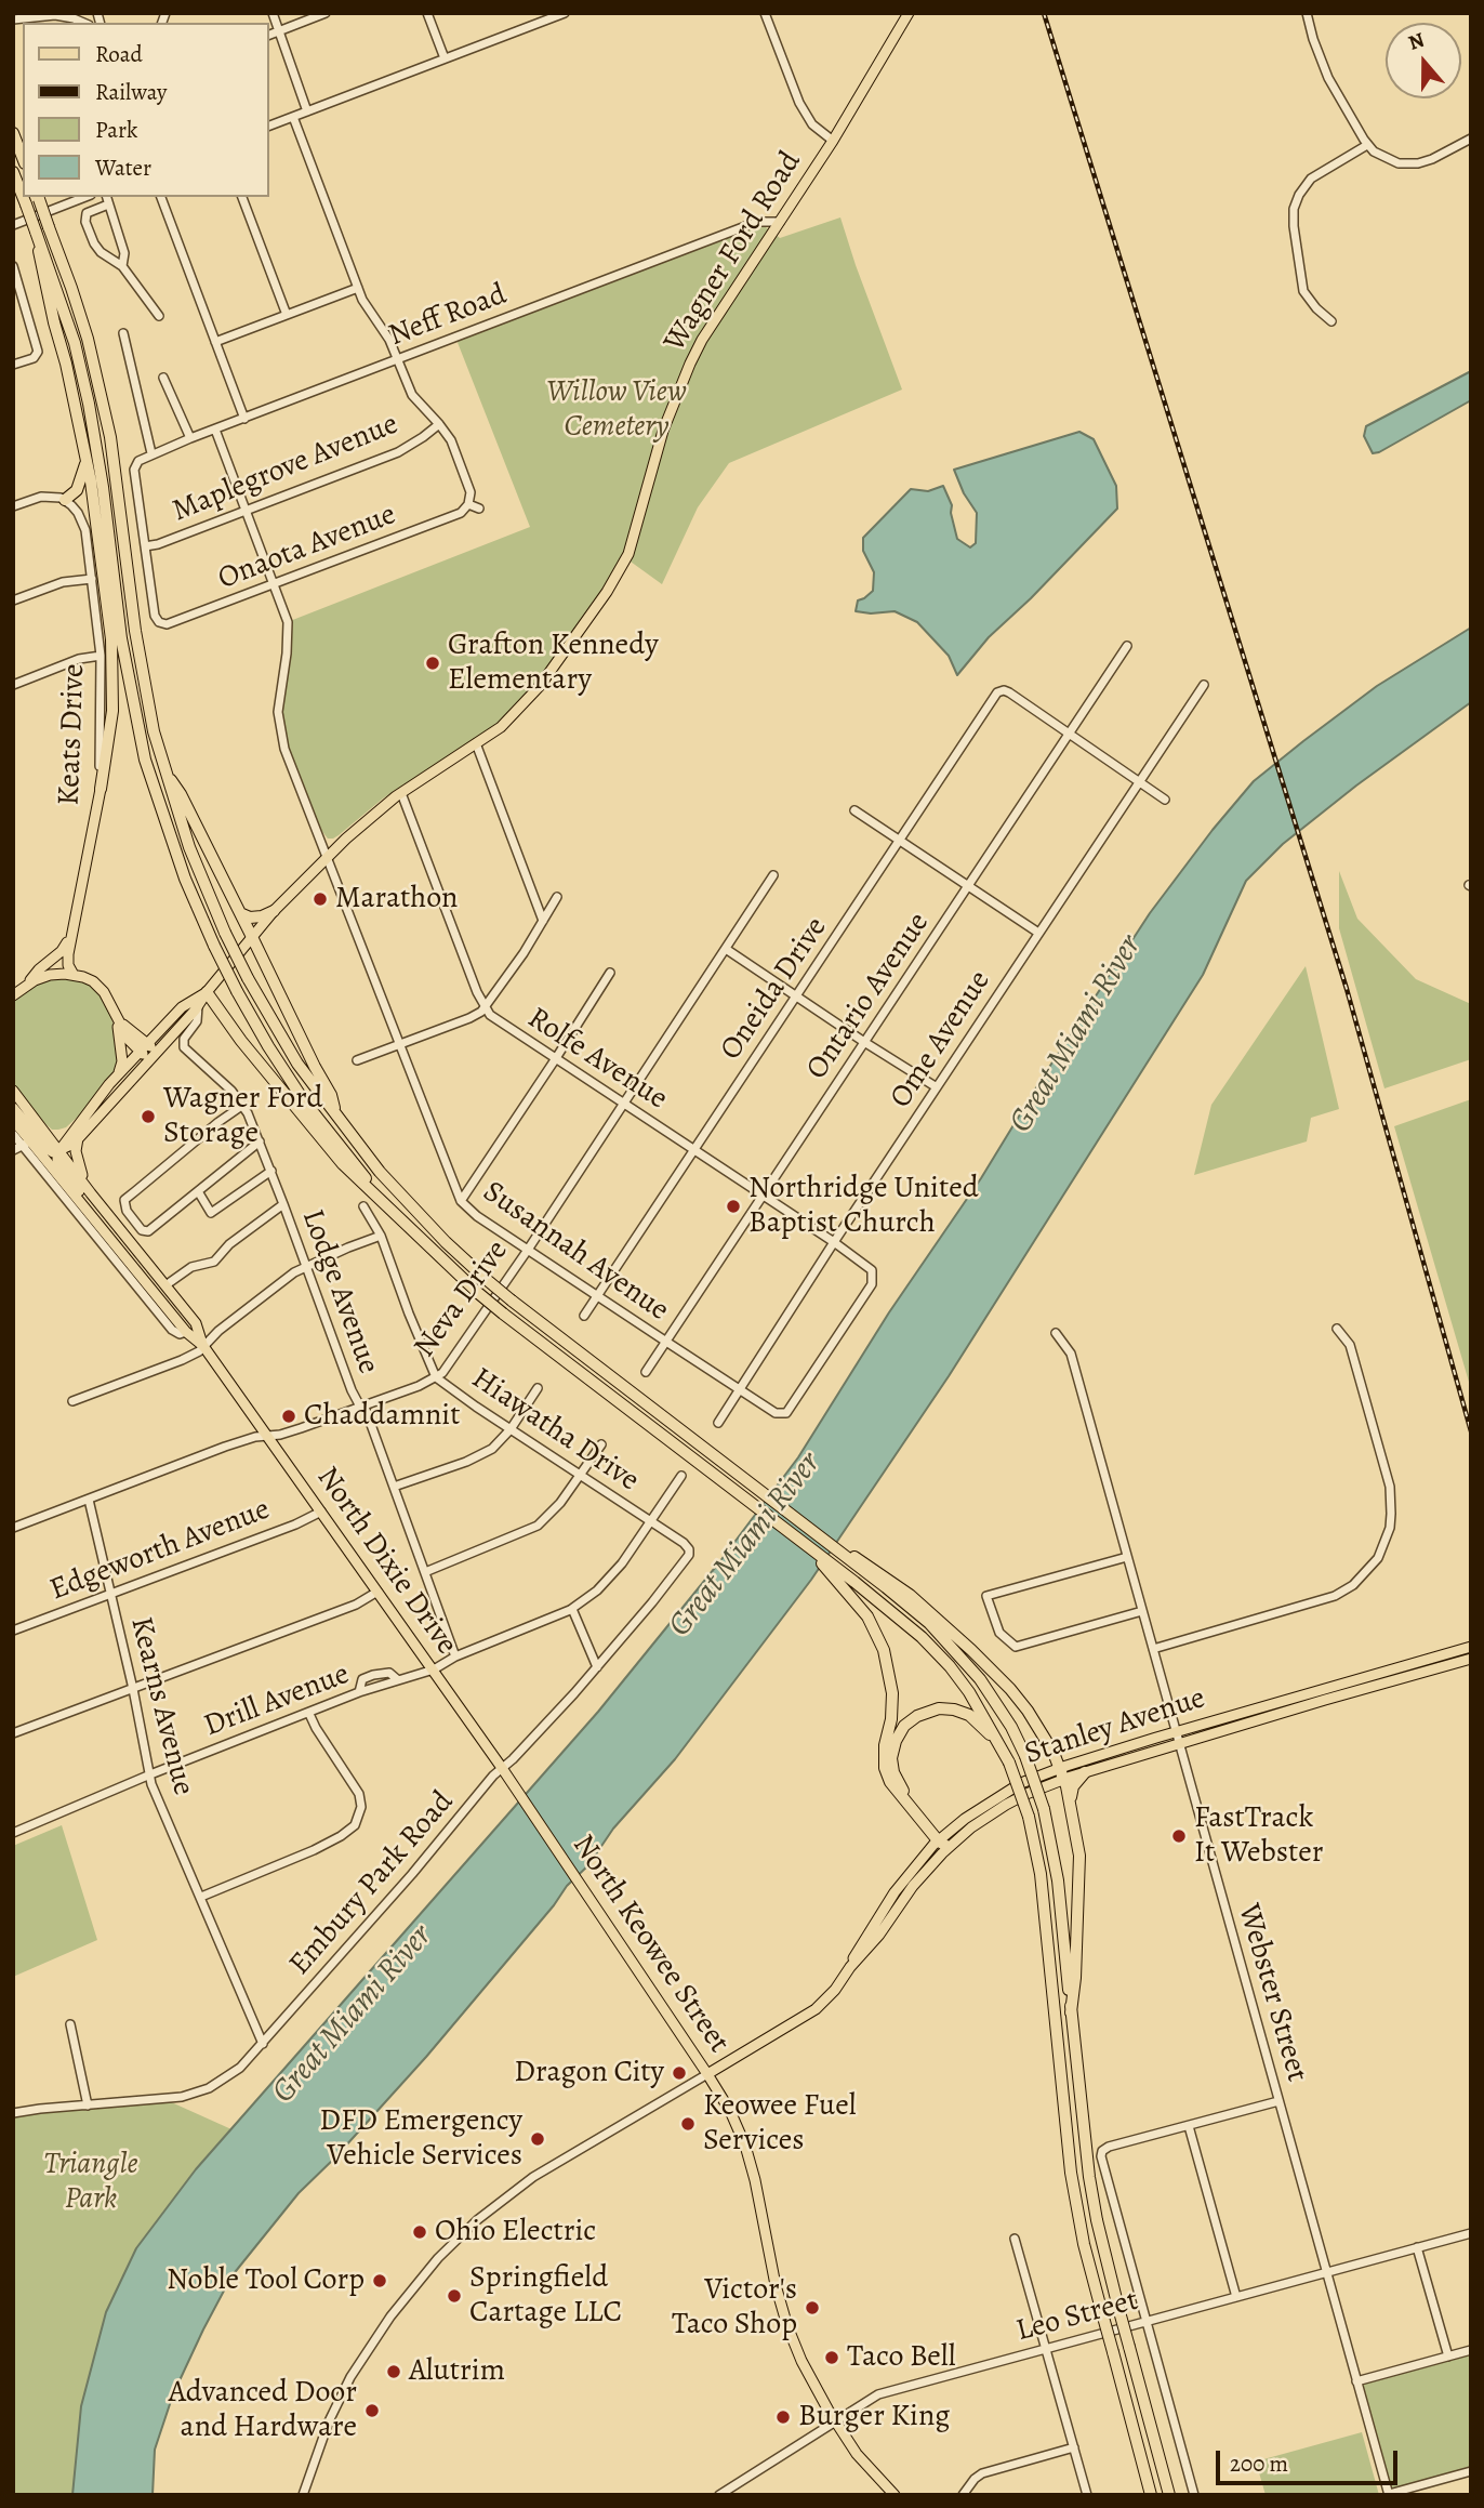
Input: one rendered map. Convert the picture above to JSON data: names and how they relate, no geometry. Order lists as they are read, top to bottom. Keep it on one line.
{"streets":{"main road":["Wagner Ford Road","Keats Drive","North Dixie Drive","Stanley Avenue","North Keowee Street"],"street":["Neff Road","Maplegrove Avenue","Onaota Avenue","Oneida Drive","Ontario Avenue","Ome Avenue","Rolfe Avenue","Susannah Avenue","Lodge Avenue","Neva Drive","Hiawatha Drive","Edgeworth Avenue","Drill Avenue","Kearns Avenue","Embury Park Road","Webster Street","Leo Street"]},"crossings":[["Wagner Ford Road","Neff Road"],["Wagner Ford Road","Rolfe Avenue"],["Wagner Ford Road","Susannah Avenue"],["Wagner Ford Road","Lodge Avenue"],["Wagner Ford Road","North Dixie Drive"],["Neff Road","Maplegrove Avenue"],["Neff Road","Onaota Avenue"],["Neff Road","Susannah Avenue"],["Maplegrove Avenue","Onaota Avenue"],["Maplegrove Avenue","Susannah Avenue"],["Onaota Avenue","Susannah Avenue"],["Oneida Drive","Ontario Avenue"],["Oneida Drive","Rolfe Avenue"],["Oneida Drive","Susannah Avenue"],["Ontario Avenue","Rolfe Avenue"],["Ontario Avenue","Susannah Avenue"],["Ome Avenue","Rolfe Avenue"],["Ome Avenue","Susannah Avenue"],["Rolfe Avenue","Susannah Avenue"],["Rolfe Avenue","Neva Drive"],["Susannah Avenue","Neva Drive"],["Lodge Avenue","Neva Drive"],["Neva Drive","Hiawatha Drive"],["Neva Drive","North Dixie Drive"],["Neva Drive","Kearns Avenue"],["Hiawatha Drive","Embury Park Road"],["Edgeworth Avenue","North Dixie Drive"],["Edgeworth Avenue","Kearns Avenue"],["North Dixie Drive","Drill Avenue"],["North Dixie Drive","Embury Park Road"],["North Dixie Drive","North Keowee Street"],["Drill Avenue","Kearns Avenue"],["Kearns Avenue","Embury Park Road"],["Stanley Avenue","North Keowee Street"],["Stanley Avenue","Webster Street"],["North Keowee Street","Leo Street"],["Webster Street","Leo Street"]],"water":["Great Miami River"],"parks":["Willow View Cemetery","Triangle Park"],"places":["Grafton Kennedy Elementary","Marathon","Wagner Ford Storage","Northridge United Baptist Church","Chaddamnit","FastTrack It Webster","Dragon City","Keowee Fuel Services","DFD Emergency Vehicle Services","Ohio Electric","Noble Tool Corp","Springfield Cartage LLC","Victor's Taco Shop","Taco Bell","Alutrim","Advanced Door and Hardware","Burger King"],"legend":["Road","Railway","Park","Water"],"scale_bar":"200 m","north":"top"}
